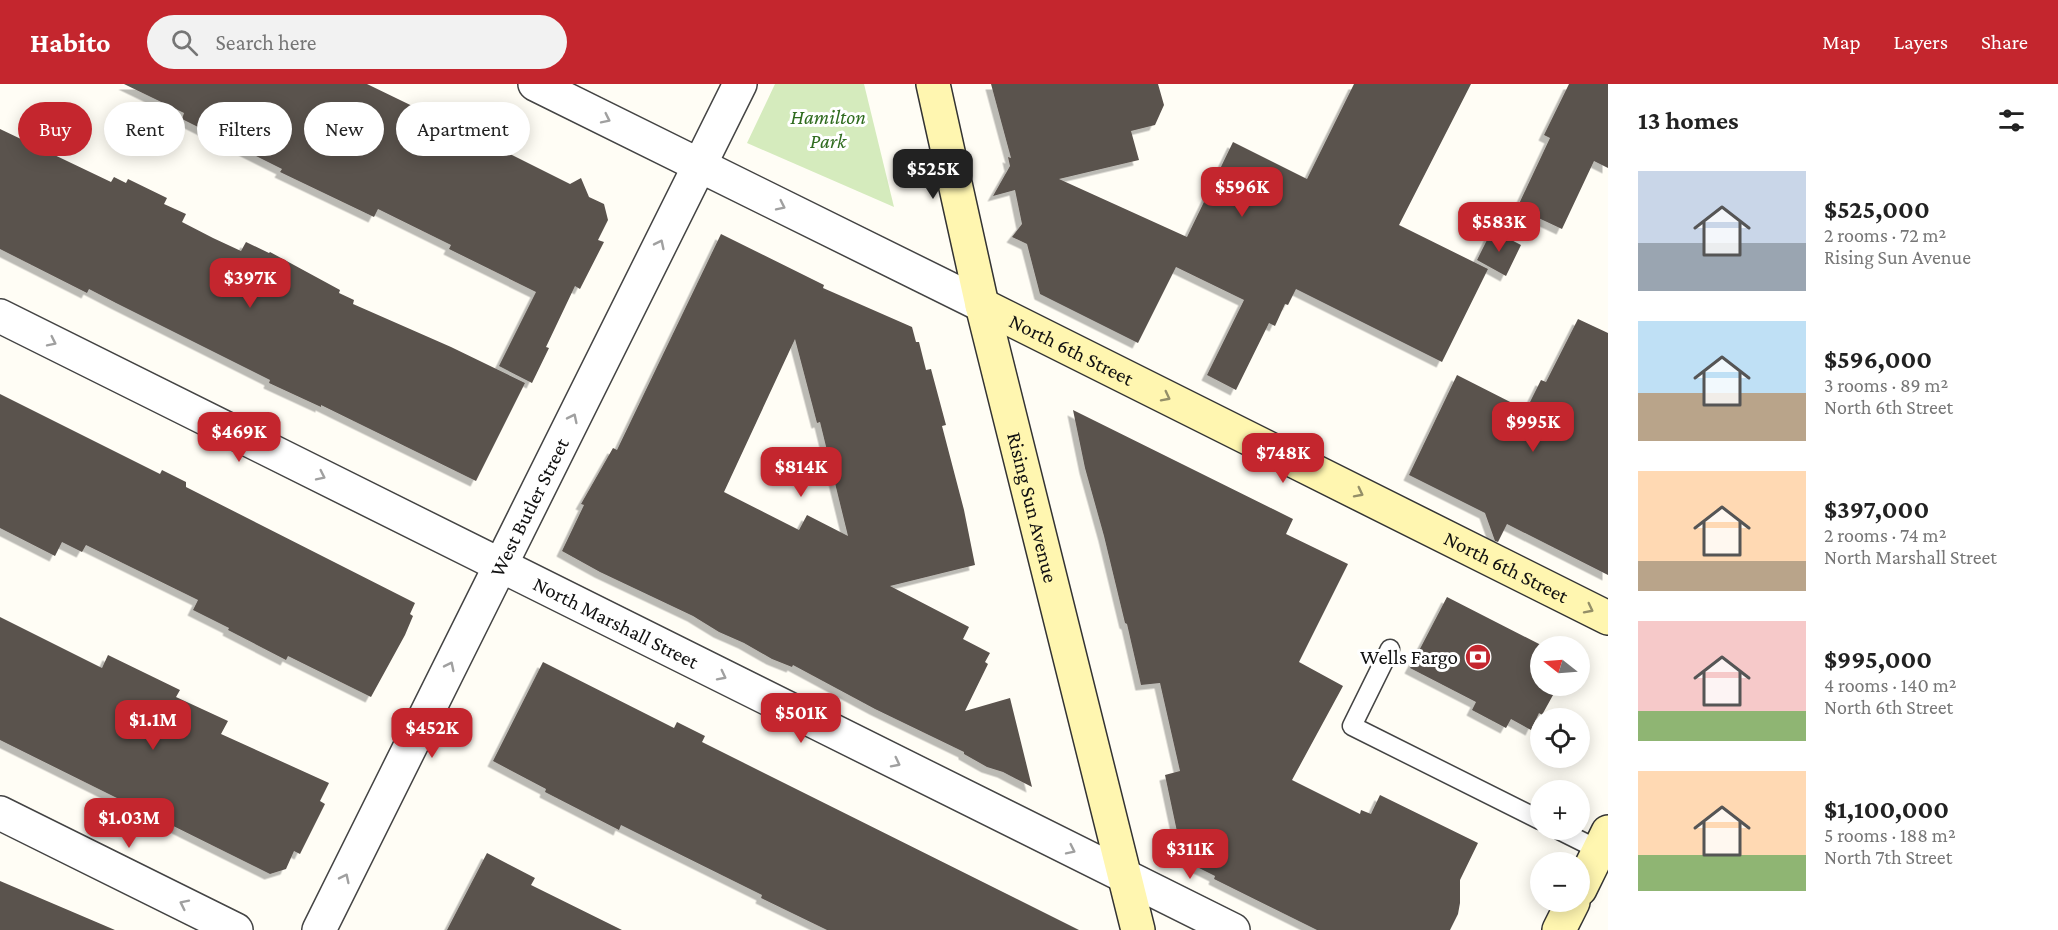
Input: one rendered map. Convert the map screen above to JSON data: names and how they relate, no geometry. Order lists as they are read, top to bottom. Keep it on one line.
{"streets":{"street":["North 6th Street","West Butler Street","Rising Sun Avenue","North Marshall Street"]},"crossings":[["North 6th Street","West Butler Street"],["North 6th Street","Rising Sun Avenue"],["West Butler Street","North Marshall Street"],["Rising Sun Avenue","North Marshall Street"]],"one_way":["North 6th Street","West Butler Street","North Marshall Street"],"parks":["Hamilton Park"],"places":{"bank":["Wells Fargo"]},"north":"left","page":{"header":"Habito","search":"Search here","nav":["Map","Layers","Share"],"heading":"13 homes","chip":["Buy","Rent","Filters","New","Apartment"],"price":["$525K","$596K","$583K","$397K","$995K","$469K","$748K","$814K","$501K","$1.1M","$452K","$1.03M","$311K"],"list":[{"name":"$525,000","note":"2 rooms · 72 m² · Rising Sun Avenue"},{"name":"$596,000","note":"3 rooms · 89 m² · North 6th Street"},{"name":"$397,000","note":"2 rooms · 74 m² · North Marshall Street"},{"name":"$995,000","note":"4 rooms · 140 m² · North 6th Street"},{"name":"$1,100,000","note":"5 rooms · 188 m² · North 7th Street"}],"map_buttons":["+","−"]}}
